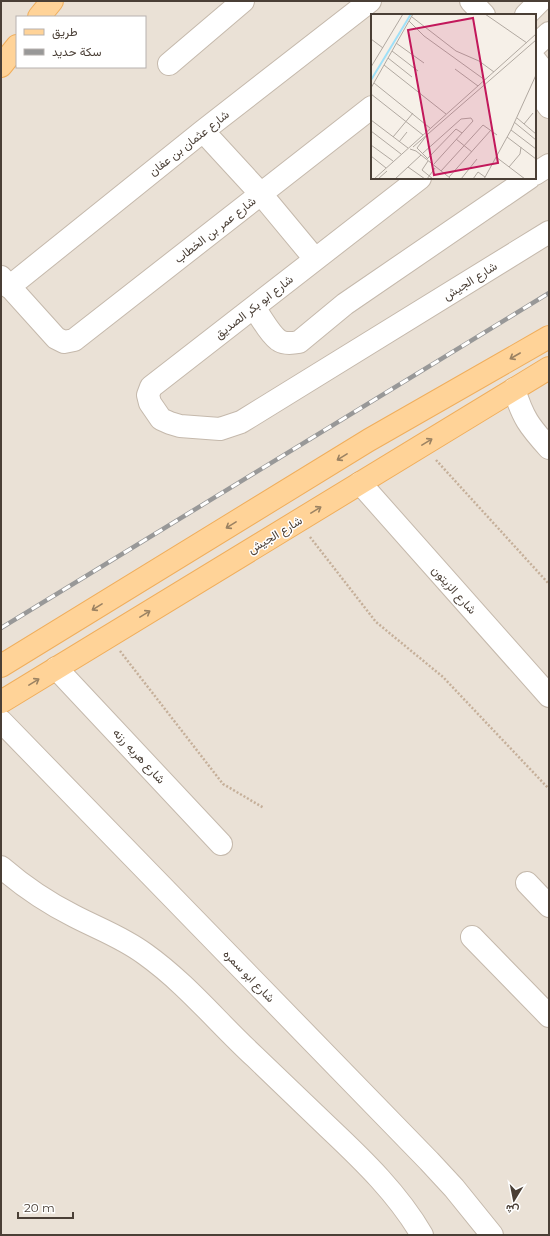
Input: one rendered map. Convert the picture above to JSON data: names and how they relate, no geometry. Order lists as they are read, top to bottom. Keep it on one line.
{"streets":{"main road":["شارع الجيش"],"street":["شارع عثمان بن عفان","شارع عمر بن الخطاب","شارع ابو بكر الصديق","شارع الزيتون","شارع هريه رزنه","شارع ابو سمره"]},"crossings":[["شارع عثمان بن عفان","شارع عمر بن الخطاب"],["شارع الجيش","شارع ابو بكر الصديق"],["شارع الجيش","شارع الزيتون"],["شارع الجيش","شارع هريه رزنه"]],"legend":["طريق","سكة حديد"],"scale_bar":"20 m","north":"bottom"}
